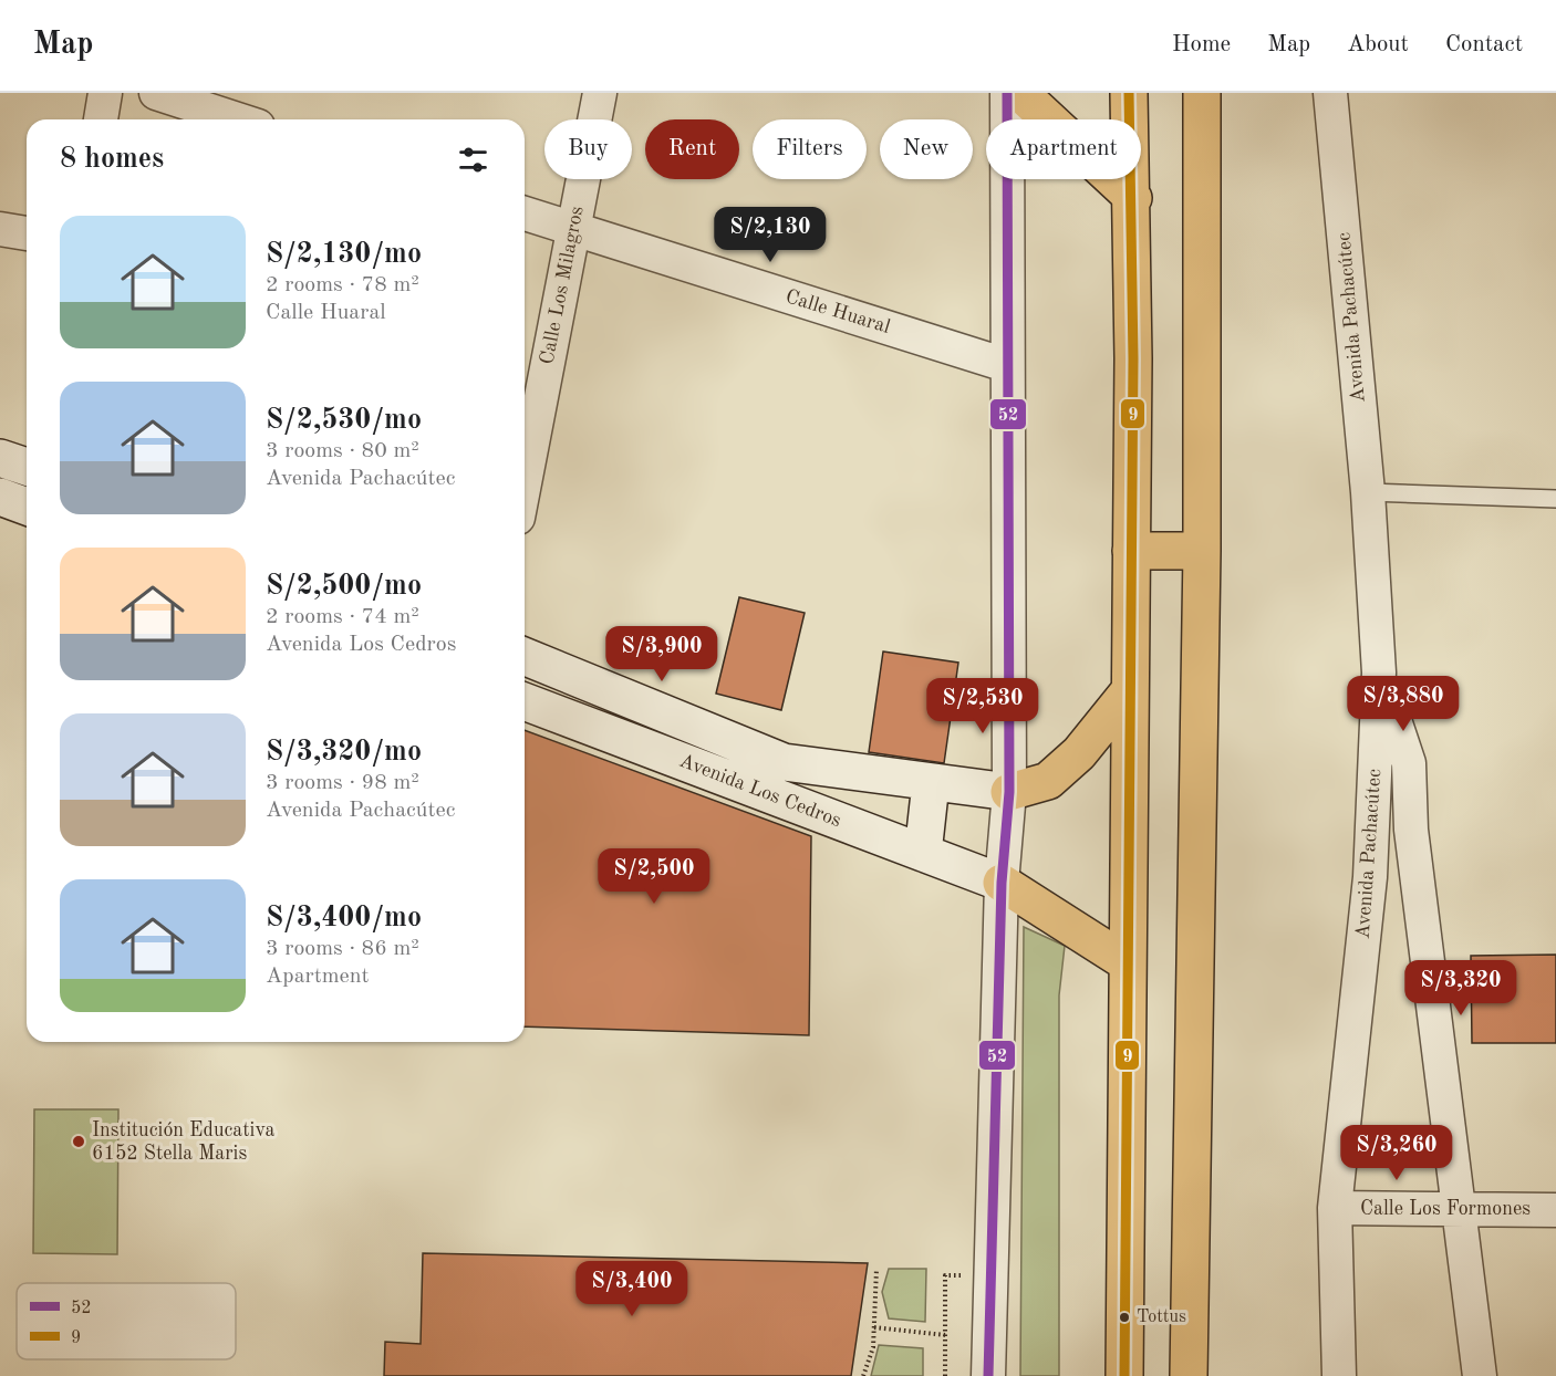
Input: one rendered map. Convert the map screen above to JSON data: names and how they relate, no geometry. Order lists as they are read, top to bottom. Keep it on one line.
{"streets":{"street":["Calle Los Milagros","Calle Huaral","Avenida Pachacútec","Avenida Los Cedros","Calle Los Formones"]},"crossings":[["Calle Los Milagros","Calle Huaral"],["Avenida Pachacútec","Calle Los Formones"]],"places":["Institución Educativa 6152 Stella Maris","Tottus"],"lines":["transit line 52","transit line 9"],"legend":["52","9"],"page":{"header":"Map","nav":["Home","Map","About","Contact"],"chip":["Buy","Rent","Filters","New","Apartment"],"heading":"8 homes","list":[{"name":"S/2,130/mo","note":"2 rooms · 78 m² · Calle Huaral"},{"name":"S/2,530/mo","note":"3 rooms · 80 m² · Avenida Pachacútec"},{"name":"S/2,500/mo","note":"2 rooms · 74 m² · Avenida Los Cedros"},{"name":"S/3,320/mo","note":"3 rooms · 98 m² · Avenida Pachacútec"},{"name":"S/3,400/mo","note":"3 rooms · 86 m² · Apartment"}],"price":["S/2,130","S/3,900","S/3,880","S/2,530","S/2,500","S/3,320","S/3,260","S/3,400"]}}
